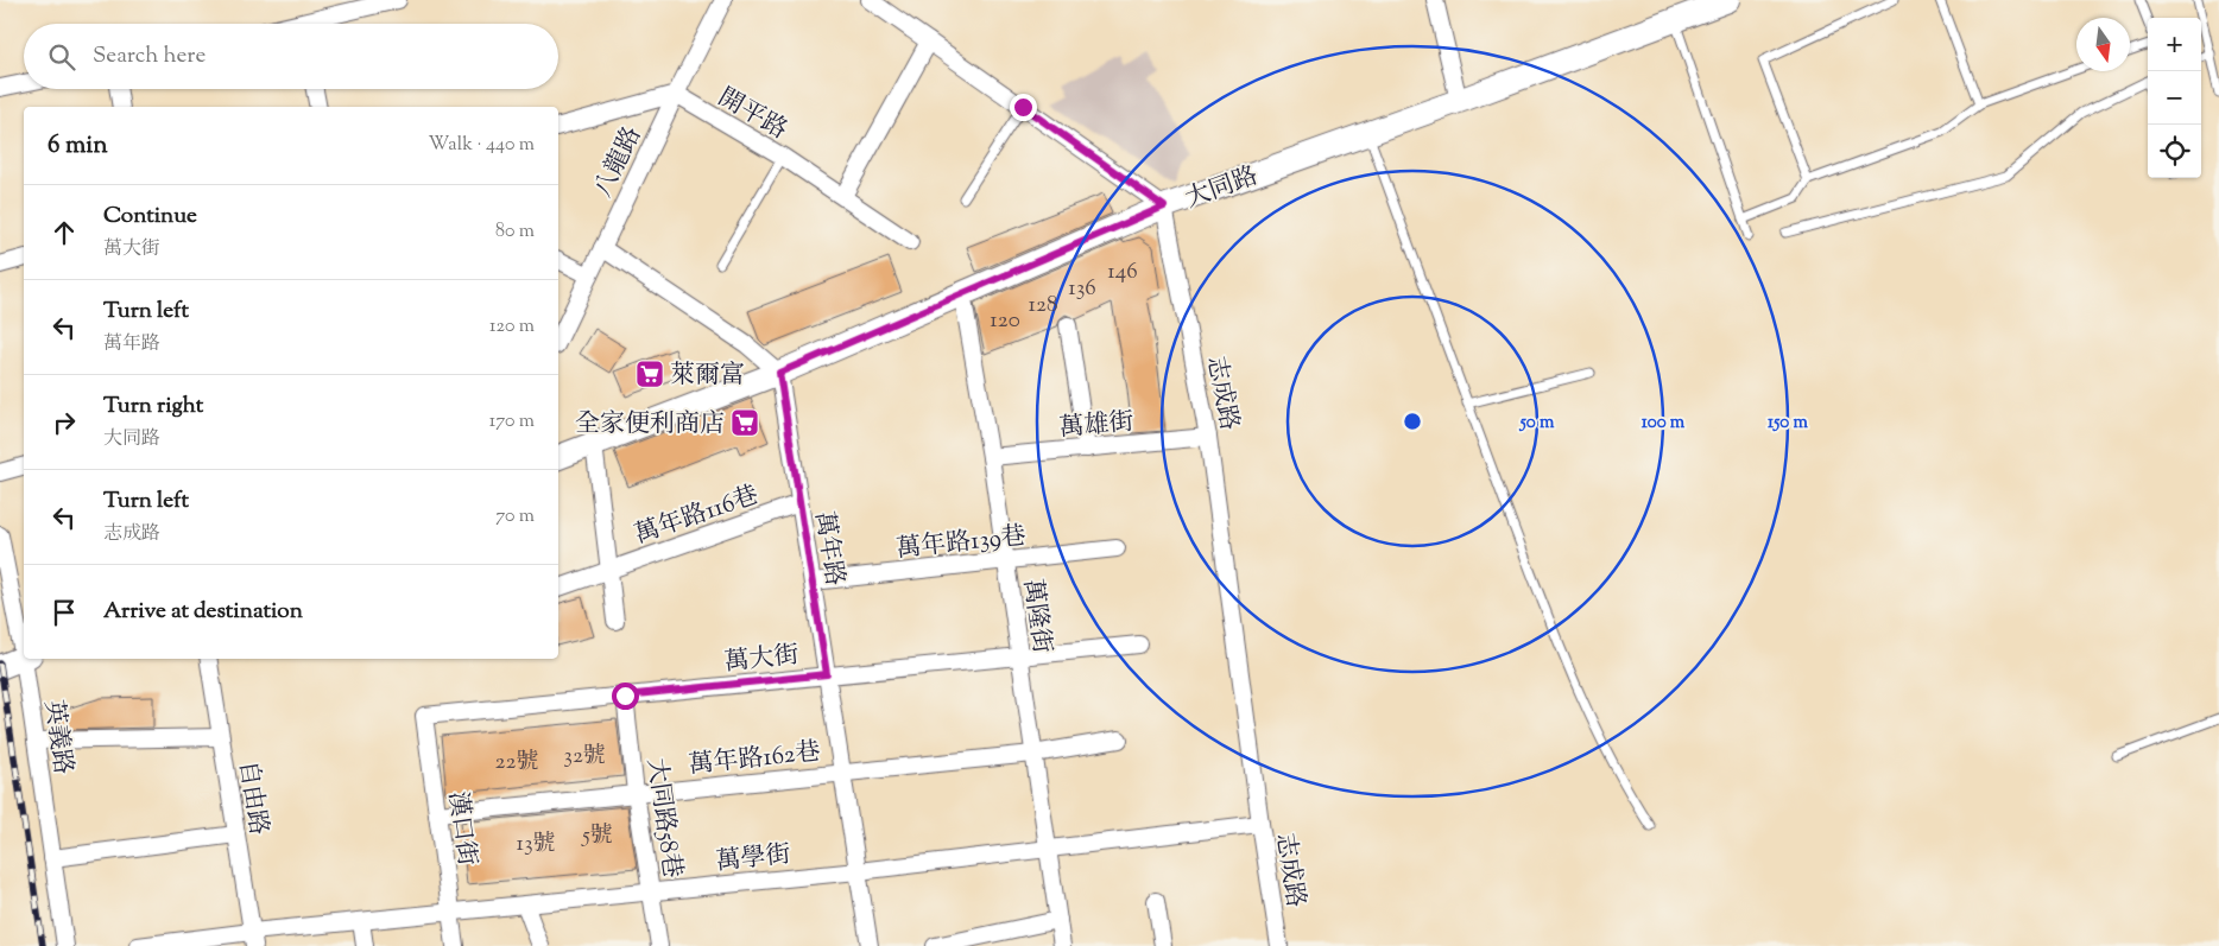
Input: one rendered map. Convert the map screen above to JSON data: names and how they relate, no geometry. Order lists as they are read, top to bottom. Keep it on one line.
{"streets":{"main road":["大同路"],"street":["開平路","八龍路","志成路","萬雄街","萬年路116巷","萬年路139巷","萬年路","萬隆街","萬大街","英義路","萬年路162巷","自由路","大同路58巷","漢口街","萬學街"]},"crossings":[["開平路","八龍路"],["大同路","志成路"],["大同路","萬年路"],["大同路","萬隆街"],["志成路","萬雄街"],["志成路","萬學街"],["萬雄街","萬隆街"],["萬年路116巷","萬年路"],["萬年路139巷","萬年路"],["萬年路139巷","萬隆街"],["萬年路","萬大街"],["萬年路","萬年路162巷"],["萬年路","萬學街"],["萬隆街","萬大街"],["萬隆街","萬年路162巷"],["萬隆街","萬學街"],["萬大街","大同路58巷"],["萬大街","漢口街"],["萬年路162巷","大同路58巷"],["萬年路162巷","漢口街"],["自由路","萬學街"],["大同路58巷","萬學街"],["漢口街","萬學街"]],"places":{"supermarket":["萊爾富","全家便利商店"]},"house_numbers":["146","136","128","120","32號","22號","5號","13號"],"north":"bottom","page":{"map_buttons":["+","−"],"search":"Search here","heading":["6 min","Walk · 440 m"],"list":[["Continue","萬大街","80 m"],["Turn left","萬年路","120 m"],["Turn right","大同路","170 m"],["Turn left","志成路","70 m"],"Arrive at destination"]},"rings":["50 m","100 m","150 m"]}
